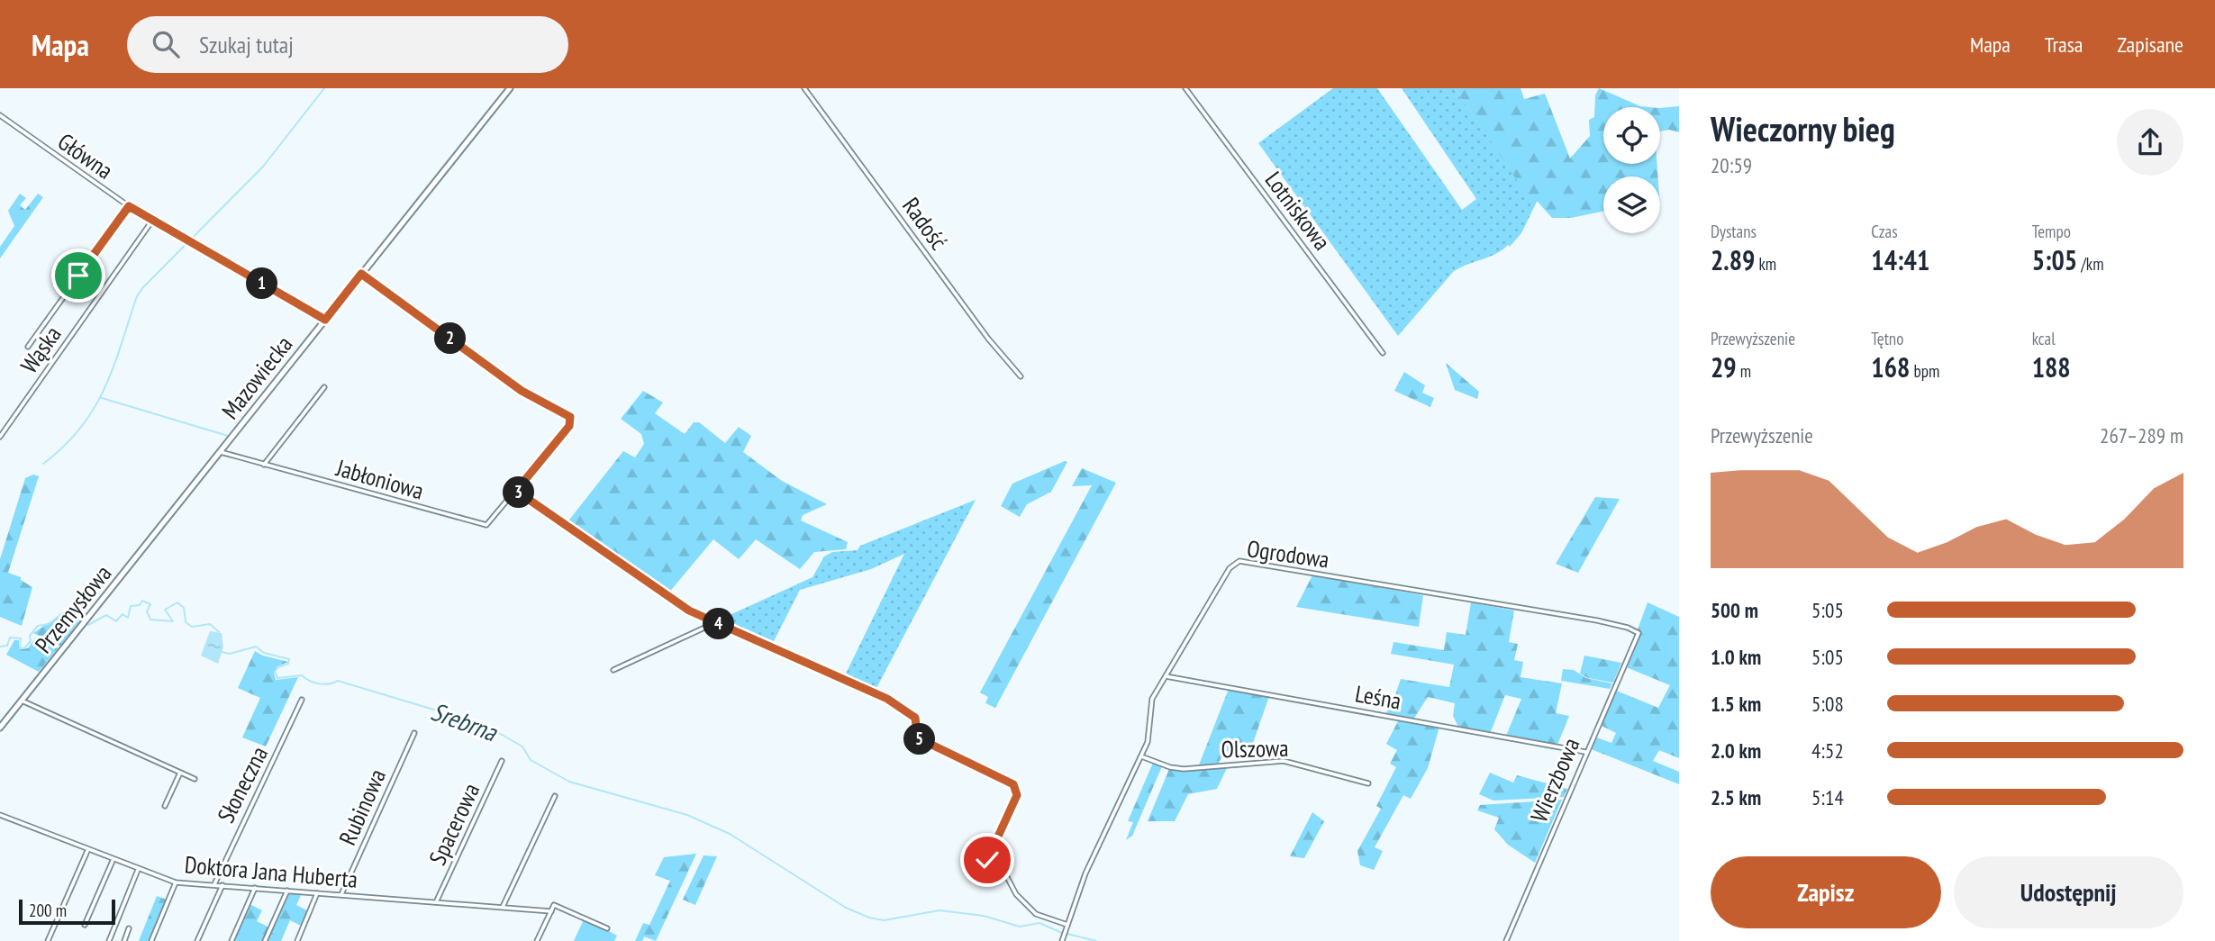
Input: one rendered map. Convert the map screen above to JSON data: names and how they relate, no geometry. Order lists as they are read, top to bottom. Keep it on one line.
{"streets":{"street":["Główna","Lotniskowa","Radość","Wąska","Mazowiecka","Jabłoniowa","Ogrodowa","Przemysłowa","Leśna","Olszowa","Wierzbowa","Słoneczna","Rubinowa","Spacerowa","Doktora Jana Huberta"]},"crossings":[["Główna","Wąska"],["Główna","Mazowiecka"],["Mazowiecka","Jabłoniowa"],["Mazowiecka","Przemysłowa"],["Ogrodowa","Leśna"],["Ogrodowa","Olszowa"],["Ogrodowa","Wierzbowa"],["Leśna","Wierzbowa"],["Słoneczna","Doktora Jana Huberta"],["Rubinowa","Doktora Jana Huberta"],["Spacerowa","Doktora Jana Huberta"]],"water":["Srebrna"],"scale_bar":"200 m","page":{"header":"Mapa","search":"Szukaj tutaj","nav":["Mapa","Trasa","Zapisane"],"heading":["Wieczorny bieg","20:59"],"stats":[["Dystans","2.89 km"],["Czas","14:41"],["Tempo","5:05 /km"],["Przewyższenie","29 m"],["Tętno","168 bpm"],["kcal","188"]],"pins":["1","2","3","4","5"],"chart":["Przewyższenie","267–289 m"],"list":[{"name":"500 m","note":"5:05"},{"name":"1.0 km","note":"5:05"},{"name":"1.5 km","note":"5:08"},{"name":"2.0 km","note":"4:52"},{"name":"2.5 km","note":"5:14"}],"buttons":["Zapisz","Udostępnij"],"scale":"200 m"}}
